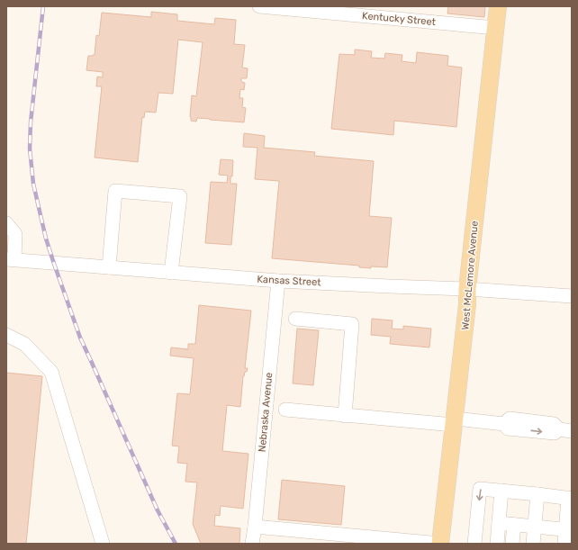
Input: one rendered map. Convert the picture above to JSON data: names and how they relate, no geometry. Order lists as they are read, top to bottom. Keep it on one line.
{"streets":{"main road":["West McLemore Avenue"],"street":["Kentucky Street","Kansas Street","Nebraska Avenue"]},"crossings":[["Kentucky Street","West McLemore Avenue"],["West McLemore Avenue","Kansas Street"],["Kansas Street","Nebraska Avenue"]]}
